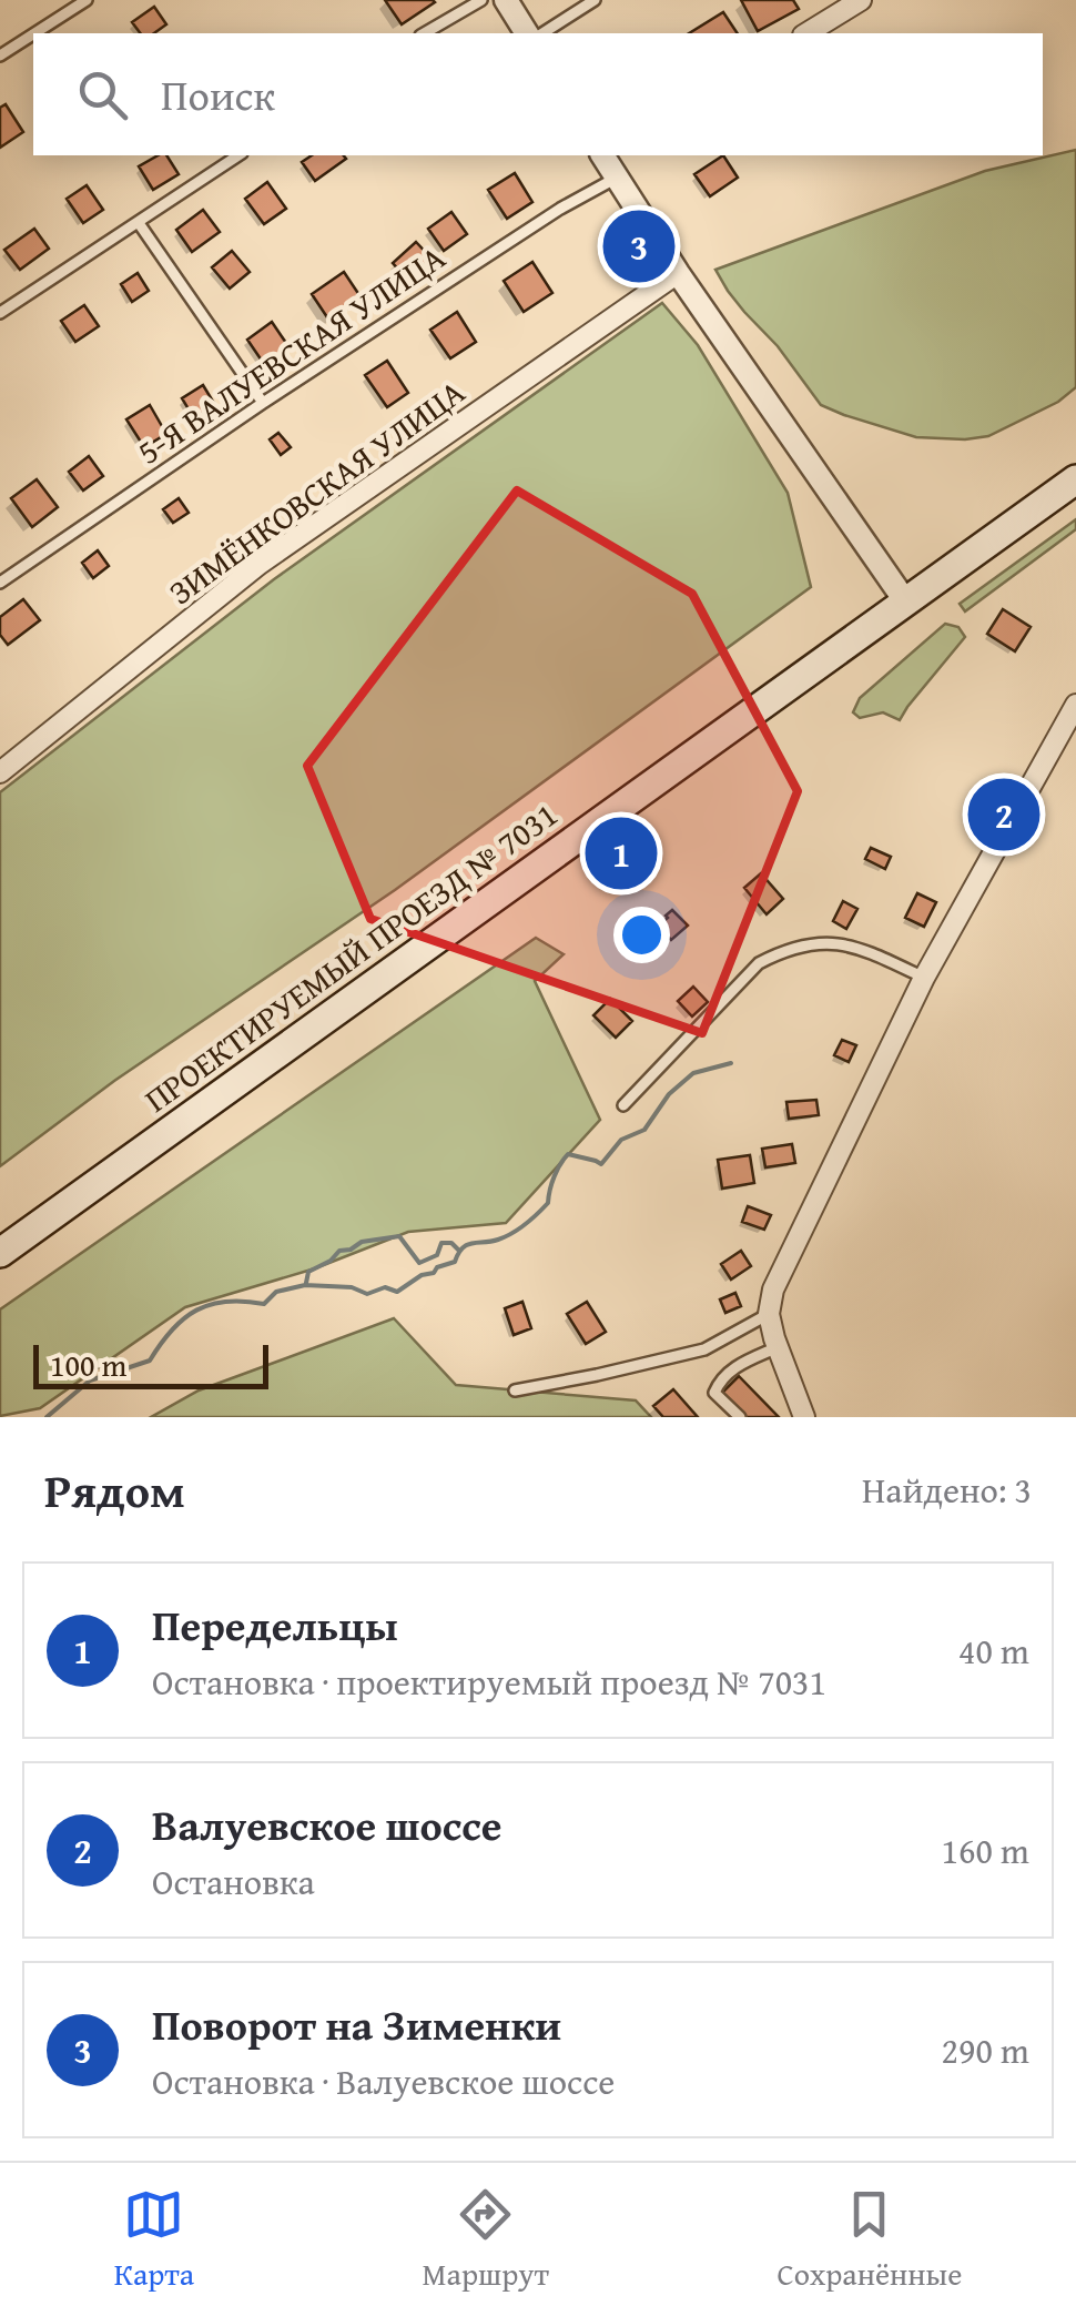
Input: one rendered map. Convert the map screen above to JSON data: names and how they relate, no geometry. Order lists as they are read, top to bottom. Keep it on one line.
{"streets":{"main road":["ПРОЕКТИРУЕМЫЙ ПРОЕЗД № 7031"],"street":["ЗИМЁНКОВСКАЯ УЛИЦА"],"lane":["5-Я ВАЛУЕВСКАЯ УЛИЦА"]},"scale_bar":"100 m","page":{"search":"Поиск","pins":["3","2","1"],"scale":"100 m","heading":["Рядом","Найдено: 3"],"list":[{"mark":"1","name":"Передельцы","note":"Остановка · проектируемый проезд № 7031","value":"40 m"},{"mark":"2","name":"Валуевское шоссе","note":"Остановка","value":"160 m"},{"mark":"3","name":"Поворот на Зименки","note":"Остановка · Валуевское шоссе","value":"290 m"}],"nav":["Карта","Маршрут","Сохранённые"]}}
